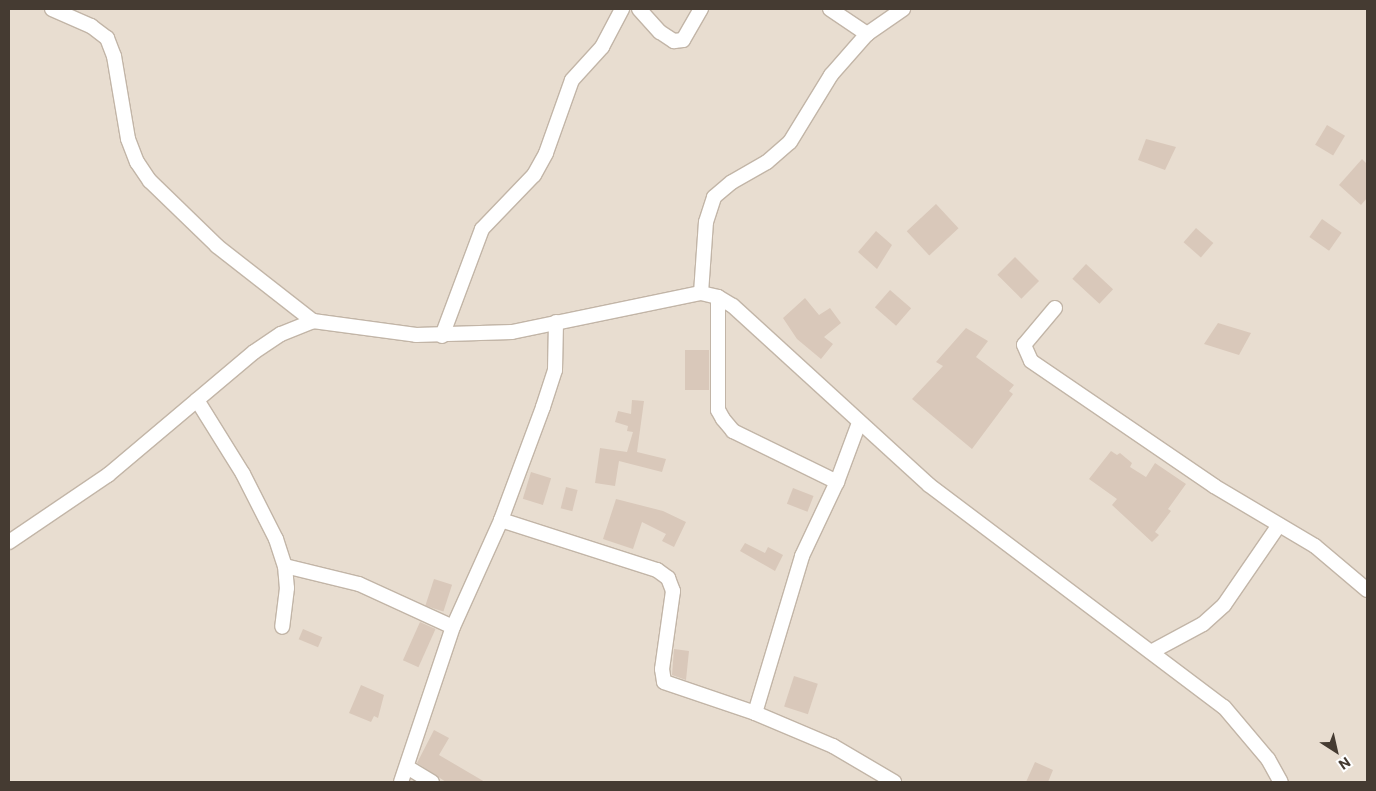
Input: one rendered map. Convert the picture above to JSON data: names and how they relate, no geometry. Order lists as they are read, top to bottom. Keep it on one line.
{"north":"bottom right"}
